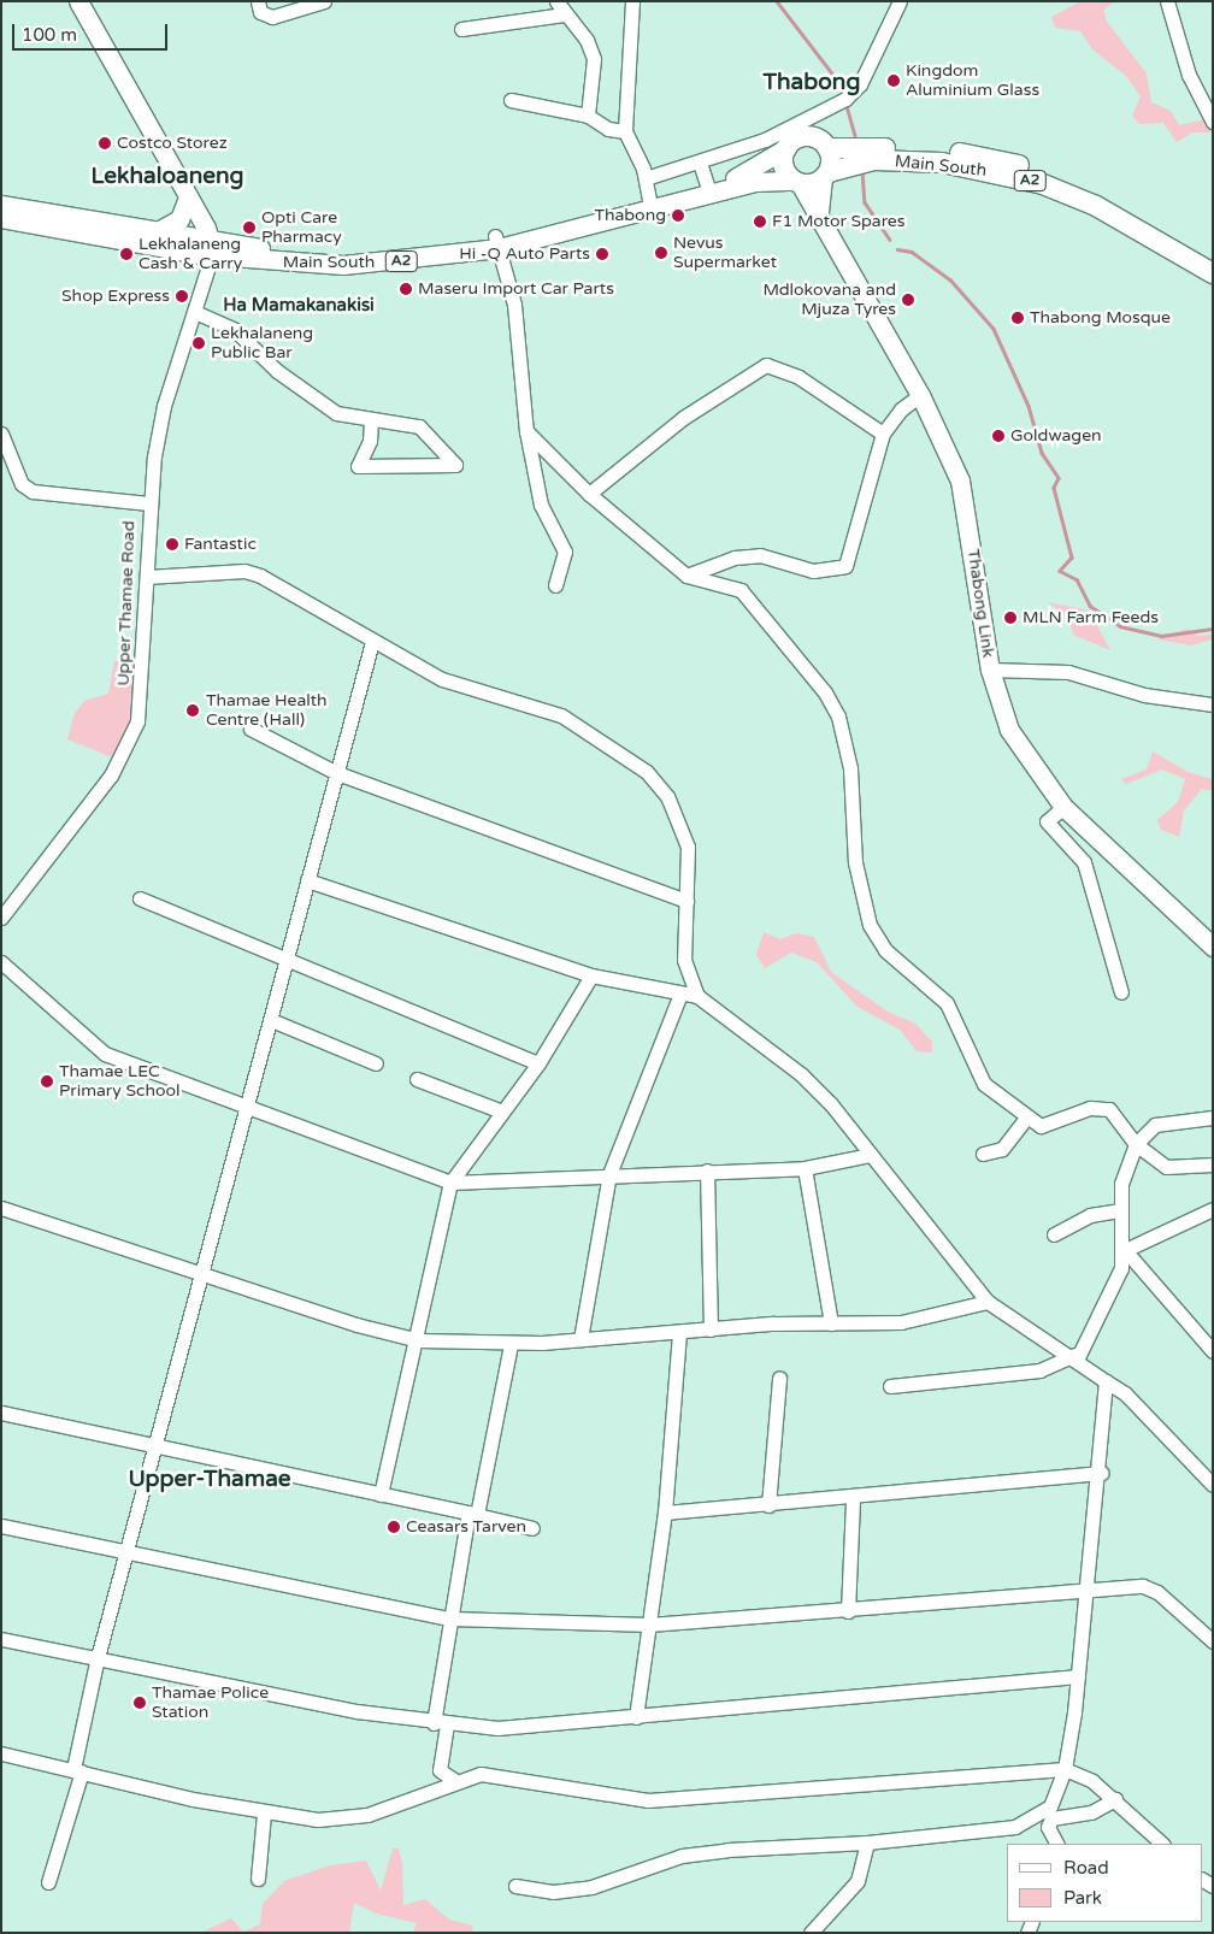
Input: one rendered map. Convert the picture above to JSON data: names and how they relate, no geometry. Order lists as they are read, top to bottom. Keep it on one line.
{"streets":{"highway":["Main South","A2"],"main road":["Thabong Link"],"street":["Upper Thamae Road"]},"crossings":[["Main South","Upper Thamae Road"],["Main South","Thabong Link"]],"districts":["Thabong","Lekhaloaneng","Ha Mamakanakisi","Upper-Thamae"],"places":["Kingdom Aluminium Glass","Costco Storez","Thabong","F1 Motor Spares","Opti Care Pharmacy","Nevus Supermarket","Lekhalaneng Cash & Carry","Hi -Q Auto Parts","Maseru Import Car Parts","Shop Express","Mdlokovana and Mjuza Tyres","Thabong Mosque","Lekhalaneng Public Bar","Goldwagen","Fantastic","MLN Farm Feeds","Thamae Health Centre (Hall)","Thamae LEC Primary School","Ceasars Tarven","Thamae Police Station"],"legend":["Road","Park"],"scale_bar":"100 m"}
